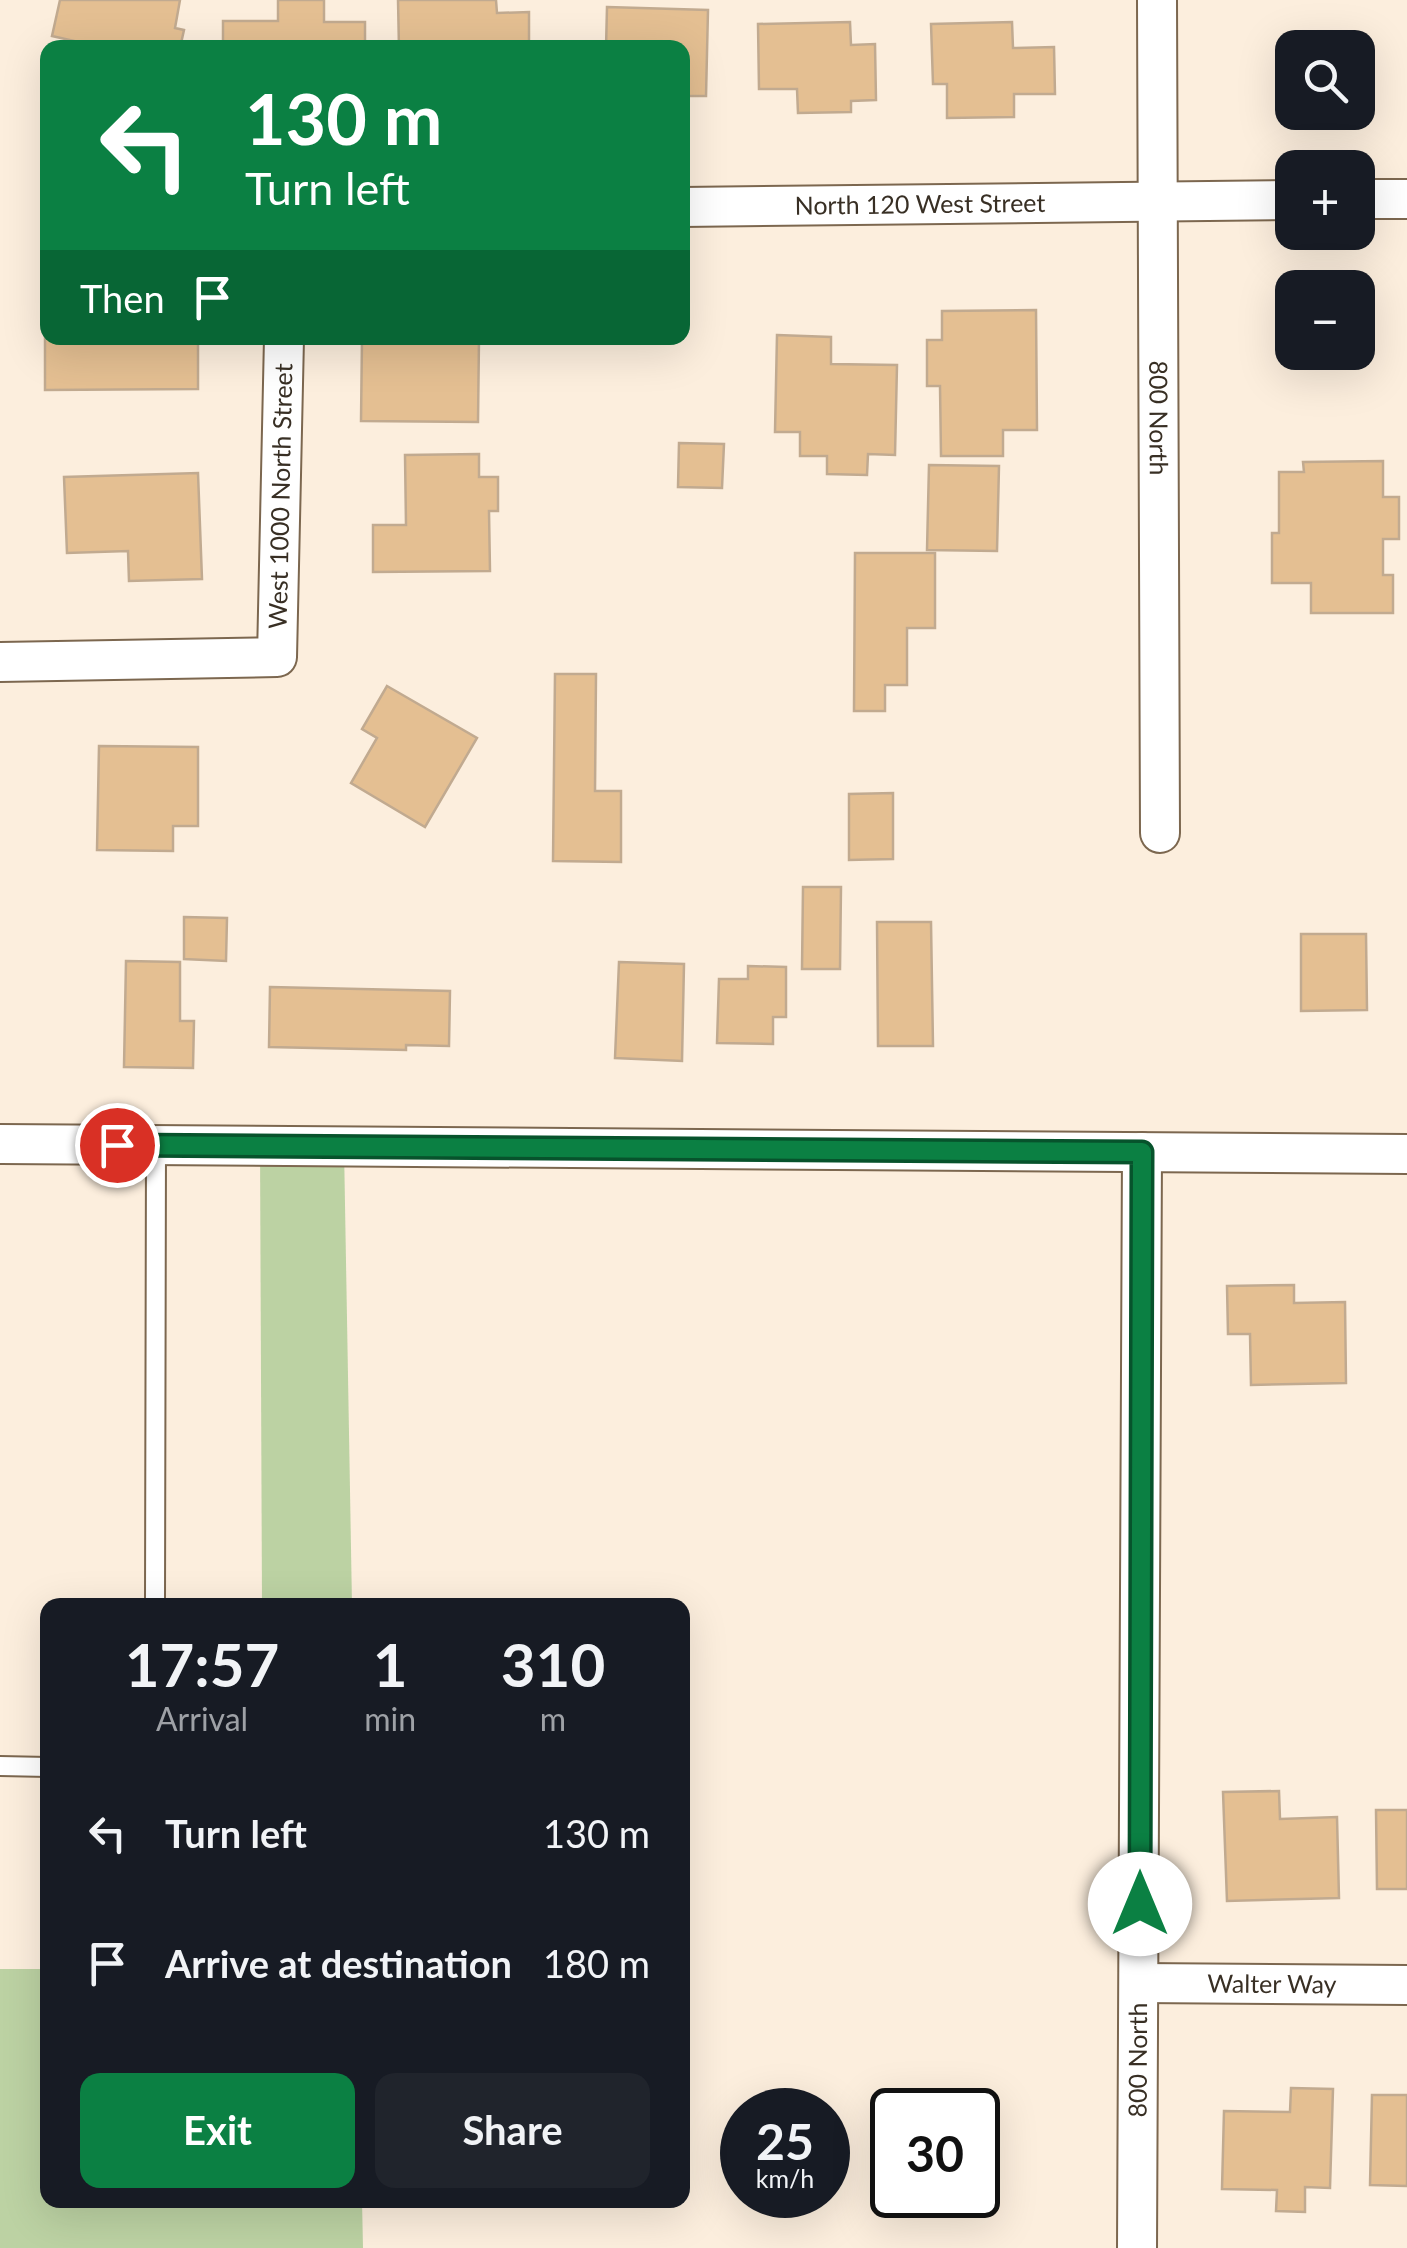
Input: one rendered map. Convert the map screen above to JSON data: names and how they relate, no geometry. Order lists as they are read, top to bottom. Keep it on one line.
{"streets":{"street":["North 120 West Street","800 North","West 1000 North Street","Walter Way"]},"crossings":[["North 120 West Street","800 North"],["800 North","Walter Way"]],"page":{"map_buttons":["+","−"],"turn":["130 m","Turn left"],"then":"Then","eta":["17:57","Arrival","1","min","310","m"],"list":[{"name":"Turn left","value":"130 m"},{"name":"Arrive at destination","value":"180 m"}],"buttons":["Exit","Share"],"speed":"25 km/h","limit":"30"}}
